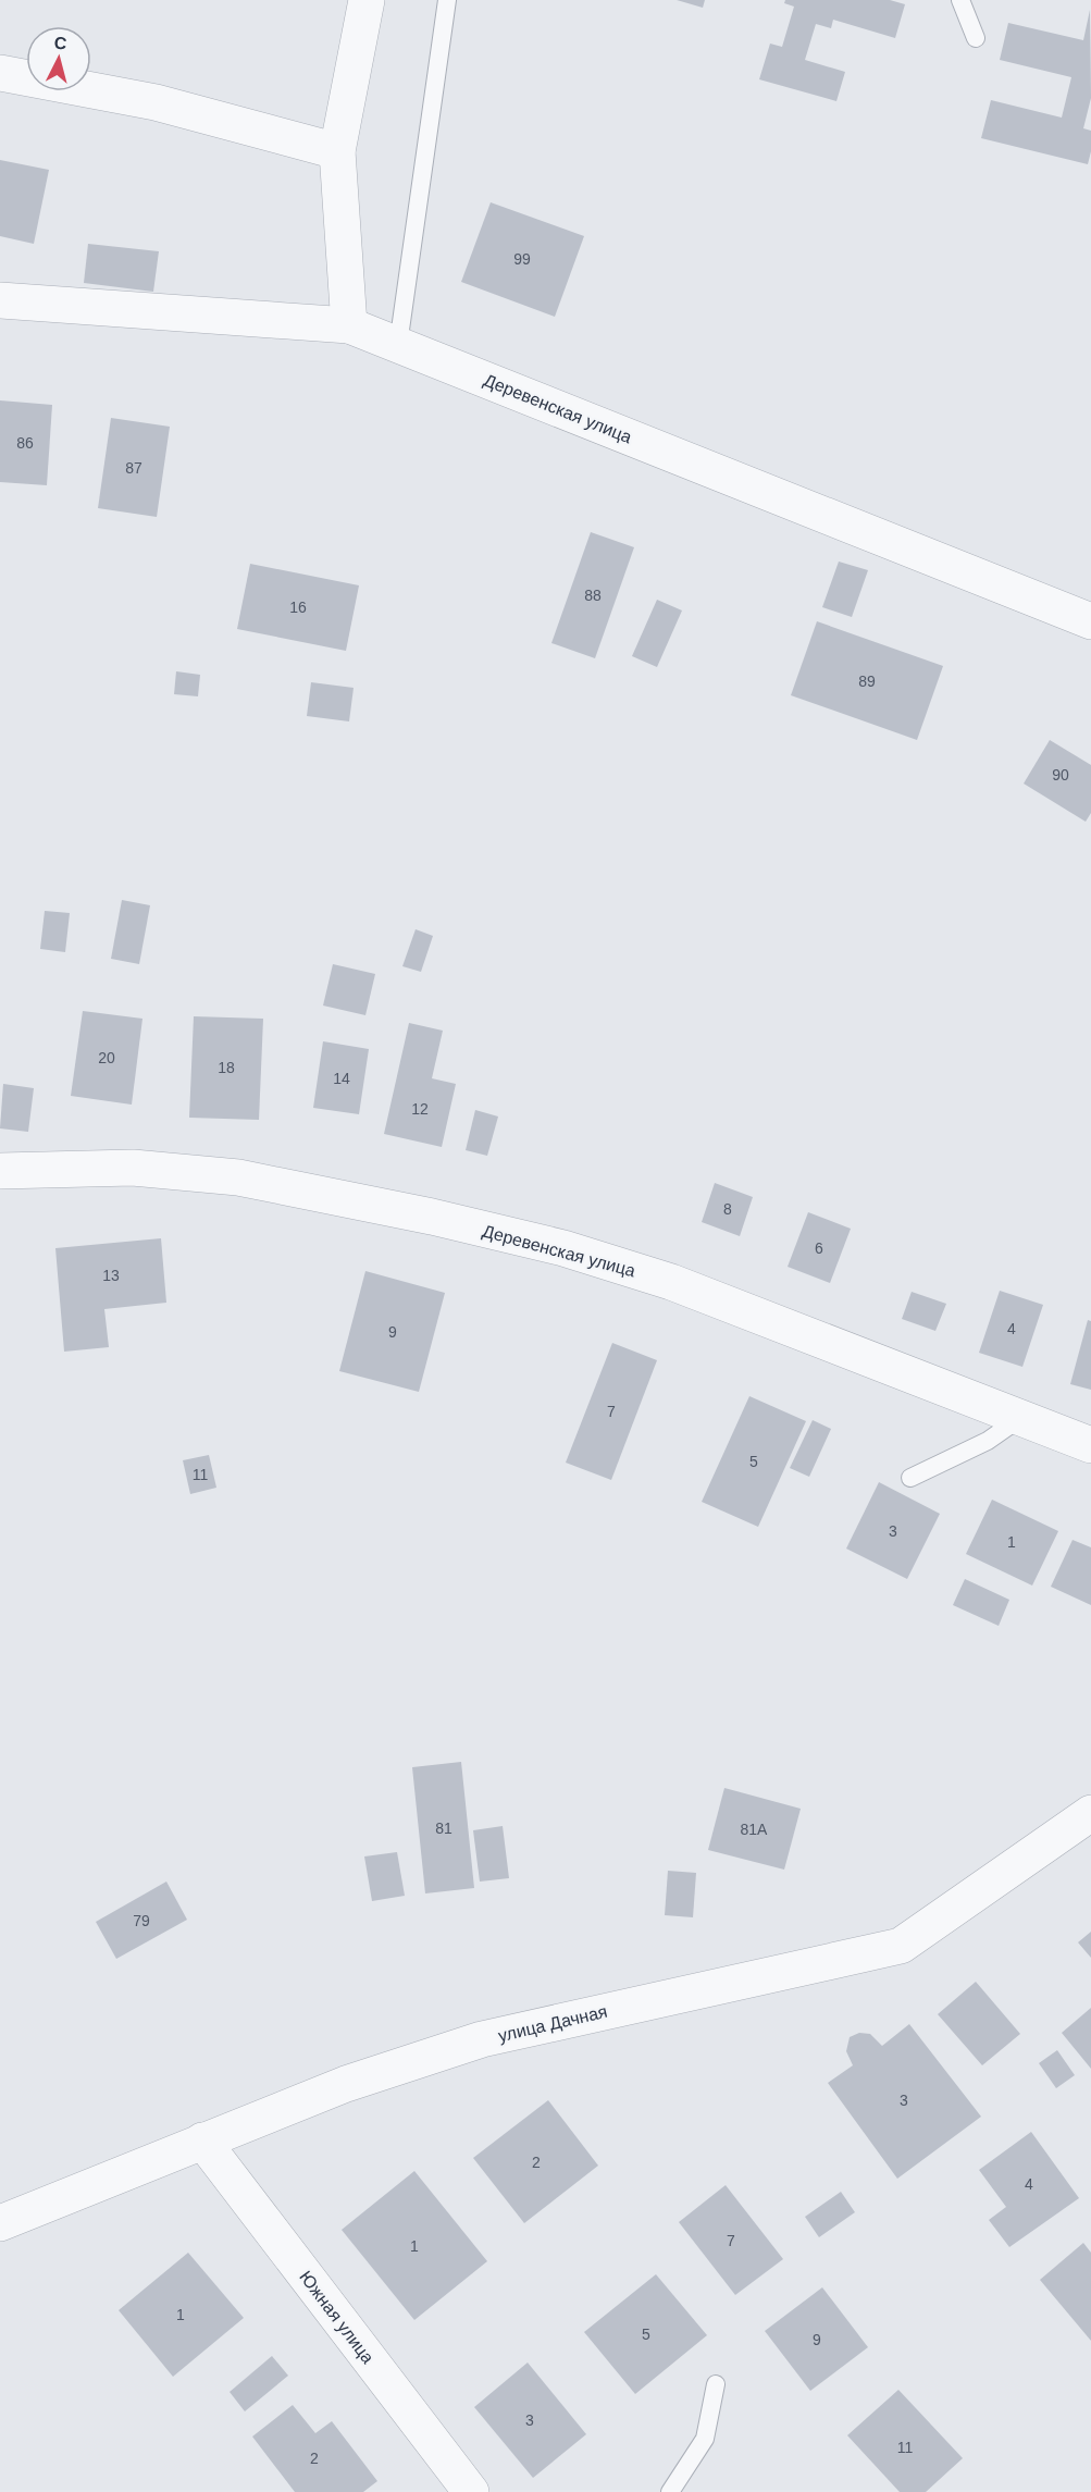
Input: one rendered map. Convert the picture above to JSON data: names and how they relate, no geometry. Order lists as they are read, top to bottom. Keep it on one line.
{"streets":{"street":["Деревенская улица","улица Дачная","Южная улица"]},"crossings":[["улица Дачная","Южная улица"]],"house_numbers":["99","86","87","88","16","89","90","20","18","14","12","8","6","13","4","9","7","5","11","3","1","81","81А","79","3","2","4","7","1","1","5","9","3","11","2"],"north":"top"}
